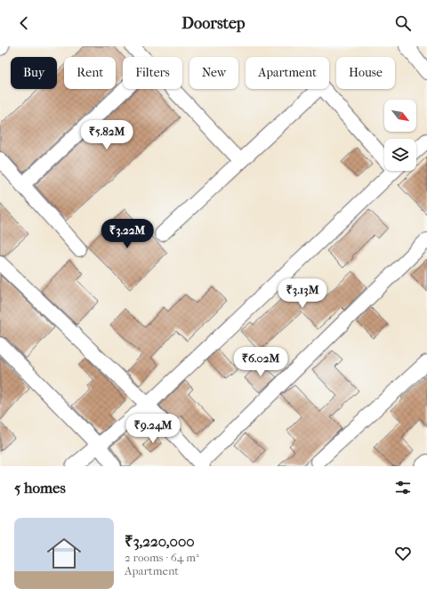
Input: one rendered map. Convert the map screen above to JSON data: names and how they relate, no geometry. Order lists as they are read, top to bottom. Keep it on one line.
{"north":"bottom right","page":{"header":"Doorstep","chip":["Buy","Rent","Filters","New","Apartment","House"],"price":["₹5.82M","₹3.22M","₹3.13M","₹6.02M","₹9.24M"],"heading":"5 homes","list":[{"name":"₹3,220,000","note":"2 rooms · 64 m² · Apartment"}]}}
